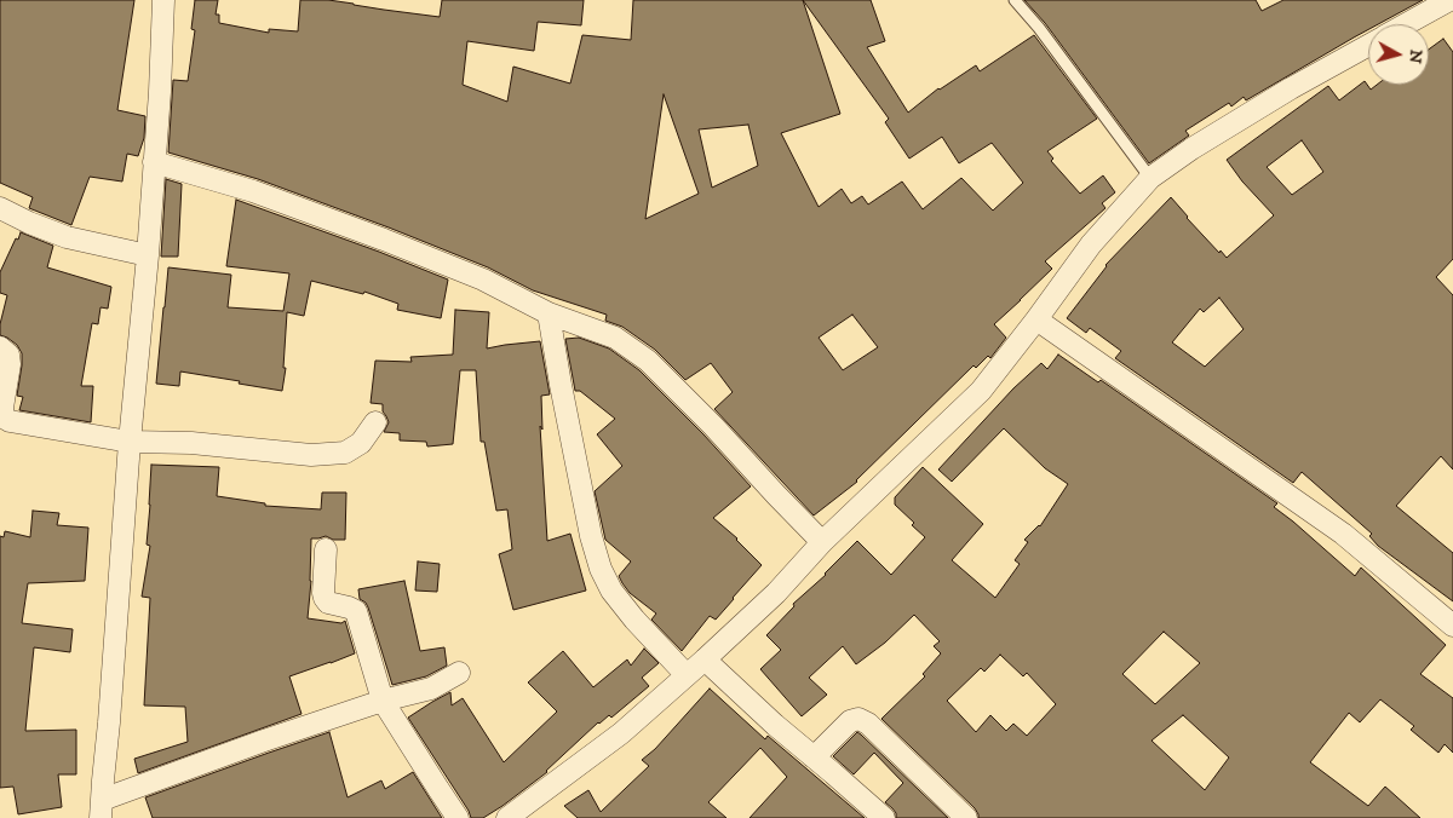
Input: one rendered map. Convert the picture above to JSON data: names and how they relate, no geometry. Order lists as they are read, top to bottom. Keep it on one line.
{"north":"right"}
